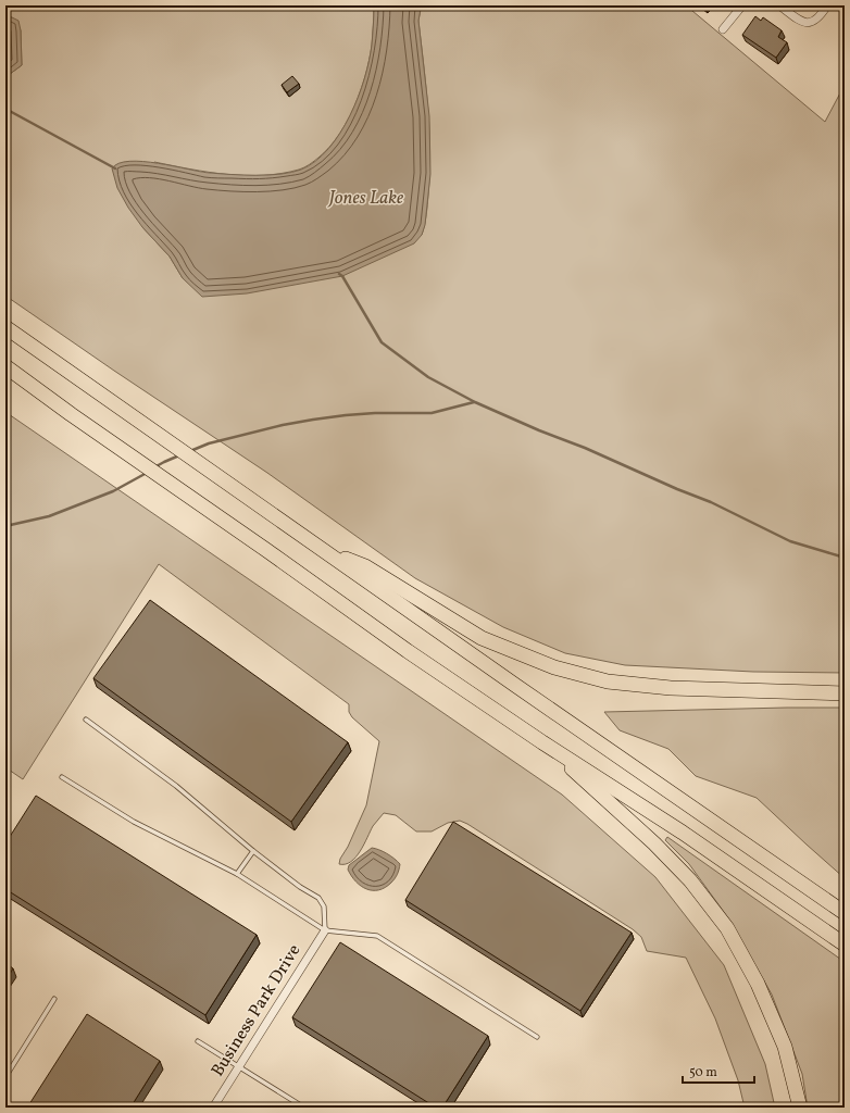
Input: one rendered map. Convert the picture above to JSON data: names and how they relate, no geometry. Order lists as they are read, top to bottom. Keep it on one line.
{"streets":{"street":["Business Park Drive"]},"water":["Jones Lake"],"scale_bar":"50 m"}
